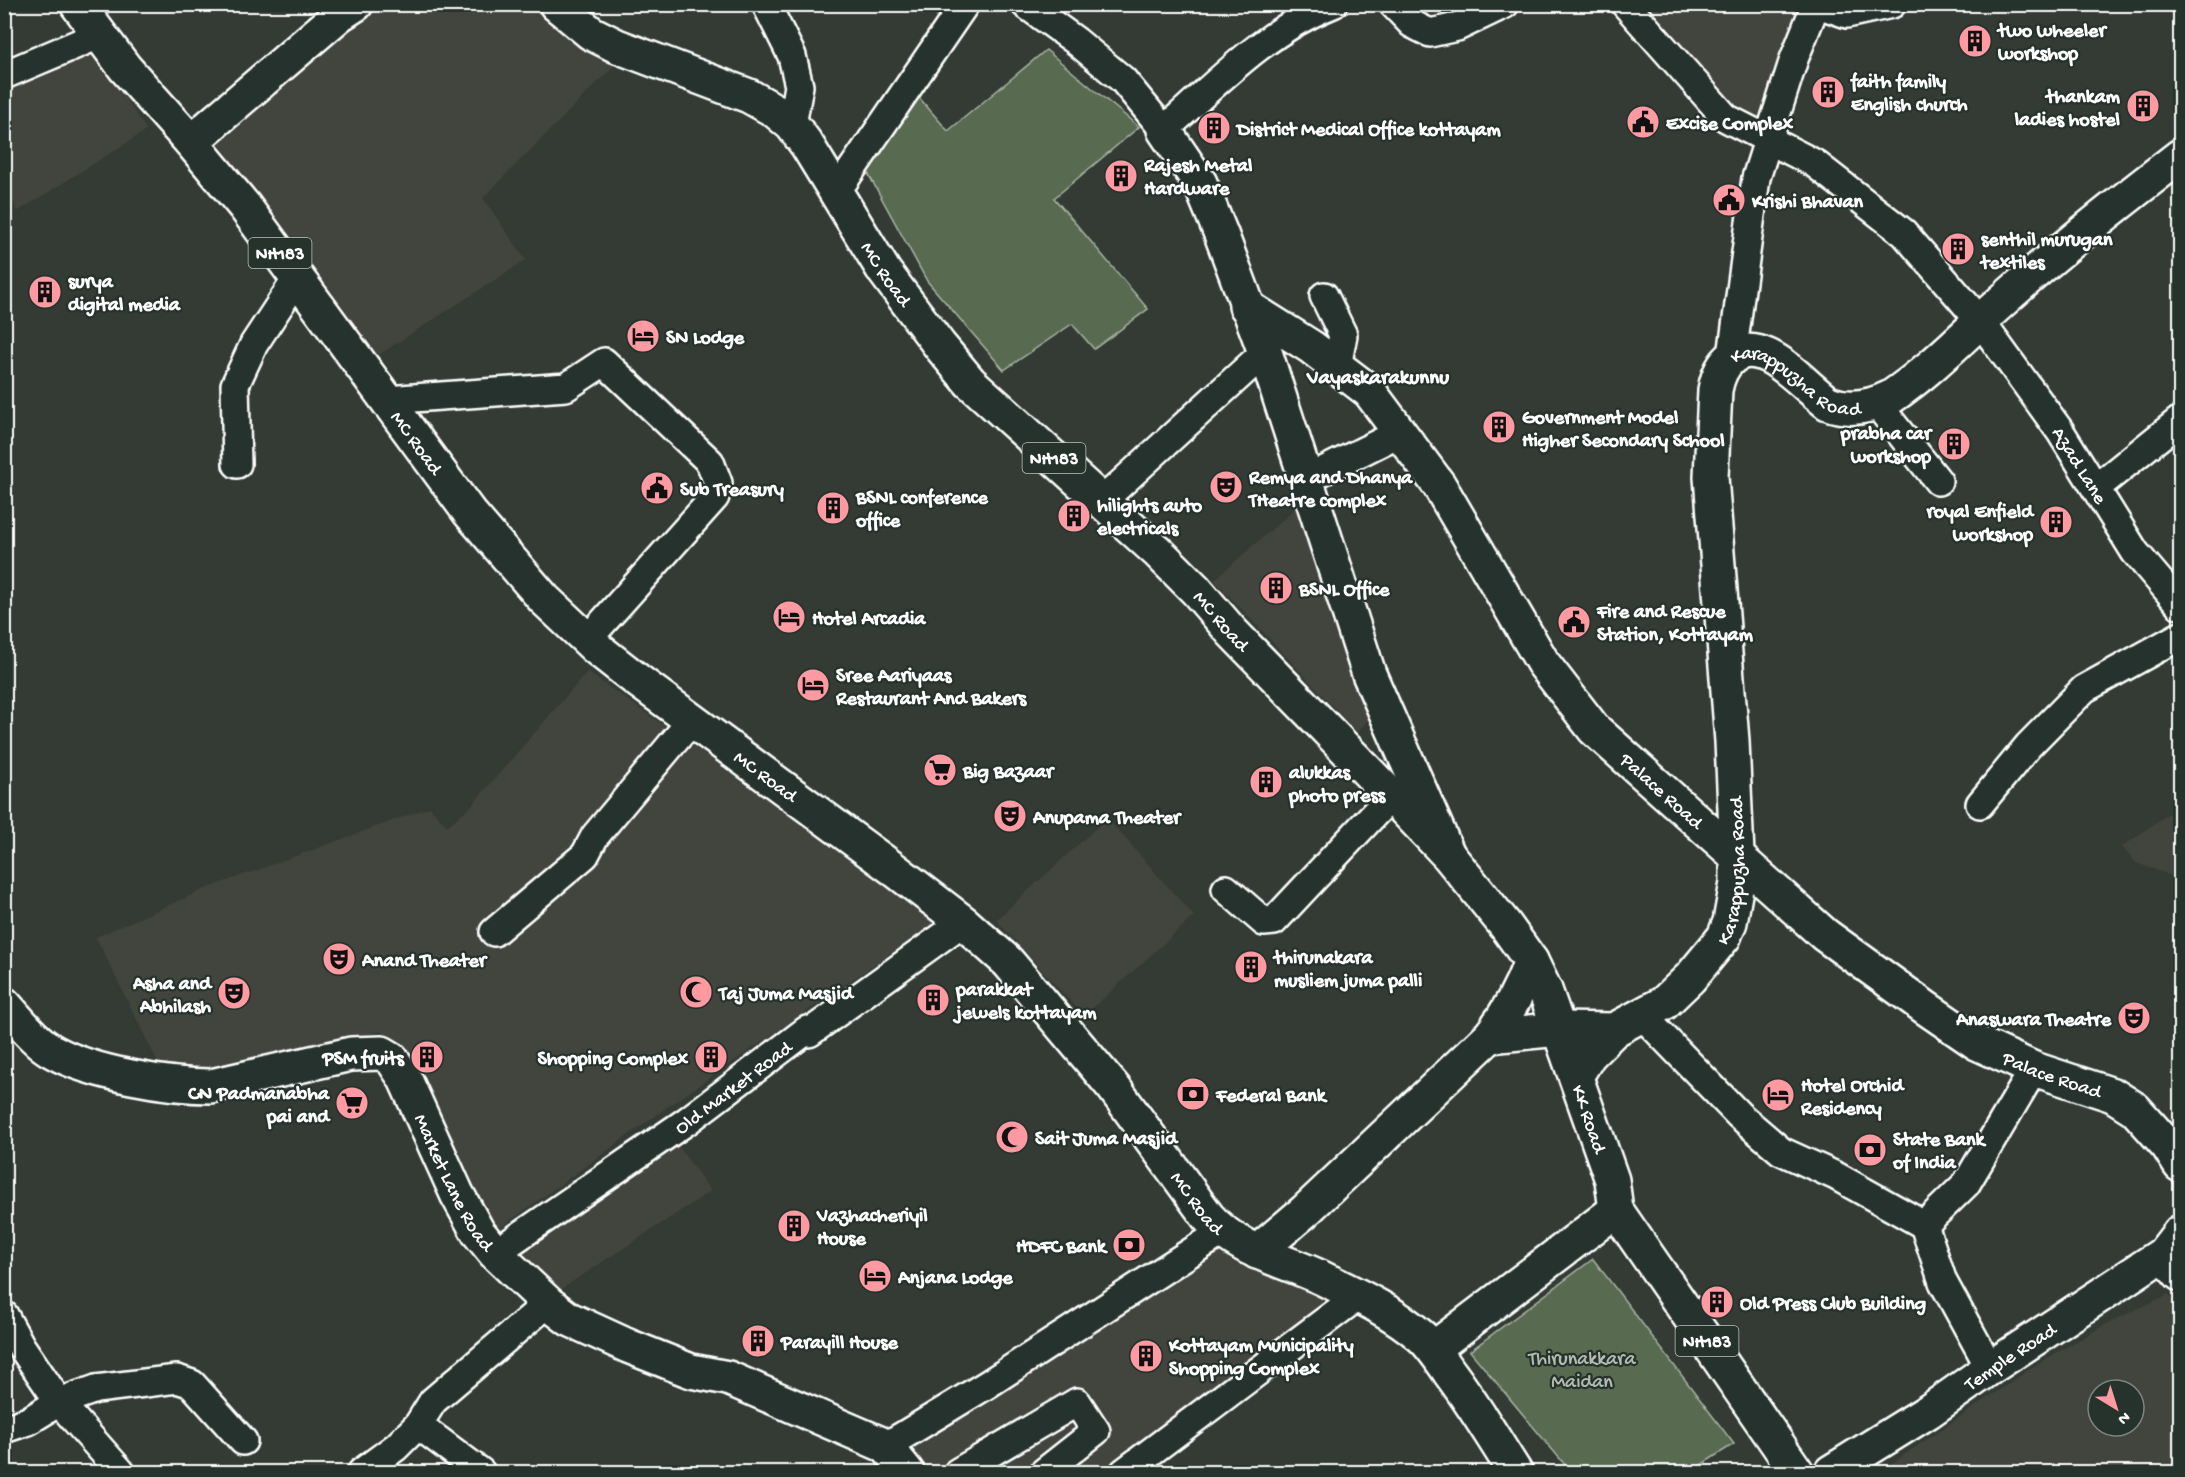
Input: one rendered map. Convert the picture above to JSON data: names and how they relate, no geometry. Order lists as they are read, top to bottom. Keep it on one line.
{"streets":{"main road":["NH183","MC Road","Karappuzha Road","Palace Road","KK Road","Market Lane Road","Temple Road"],"street":["Azad Lane","Old Market Road"]},"crossings":[["NH183","KK Road"],["MC Road","Old Market Road"],["MC Road","KK Road"],["Karappuzha Road","Azad Lane"],["Karappuzha Road","Palace Road"],["Karappuzha Road","KK Road"],["Old Market Road","Market Lane Road"]],"districts":["Vayaskarakunnu"],"parks":["Thirunakkara Maidan"],"places":{"building":["two wheeler workshop","faith family English church","thankam ladies hostel","District Medical Office kottayam","Rajesh Metal Hardware","senthil murugan textiles","surya digital media","Government Model Higher Secondary School","prabha car workshop","BSNL conference office","hilights auto electricals","royal Enfield workshop","BSNL Office","alukkas photo press","thirunakara musliem juma palli","parakkat jewels kottayam","PSM fruits","Shopping Complex","Vazhacheriyil House","Old Press Club Building","Parayill House","Kottayam Municipality Shopping Complex"],"public building":["Excise Complex","Krishi Bhavan","Sub Treasury","Fire and Rescue Station, Kottayam"],"hotel":["SN Lodge","Hotel Arcadia","Sree Aariyaas Restaurant And Bakers","Hotel Orchid Residency","Anjana Lodge"],"theatre":["Remya and Dhanya THeatre complex","Anupama Theater","Anand Theater","Asha and Abhilash","Anaswara Theatre"],"supermarket":["Big Bazaar","CN Padmanabha pai and"],"mosque":["Taj Juma Masjid","Sait Juma Masjid"],"bank":["Federal Bank","State Bank of India","HDFC Bank"]},"north":"bottom right"}
